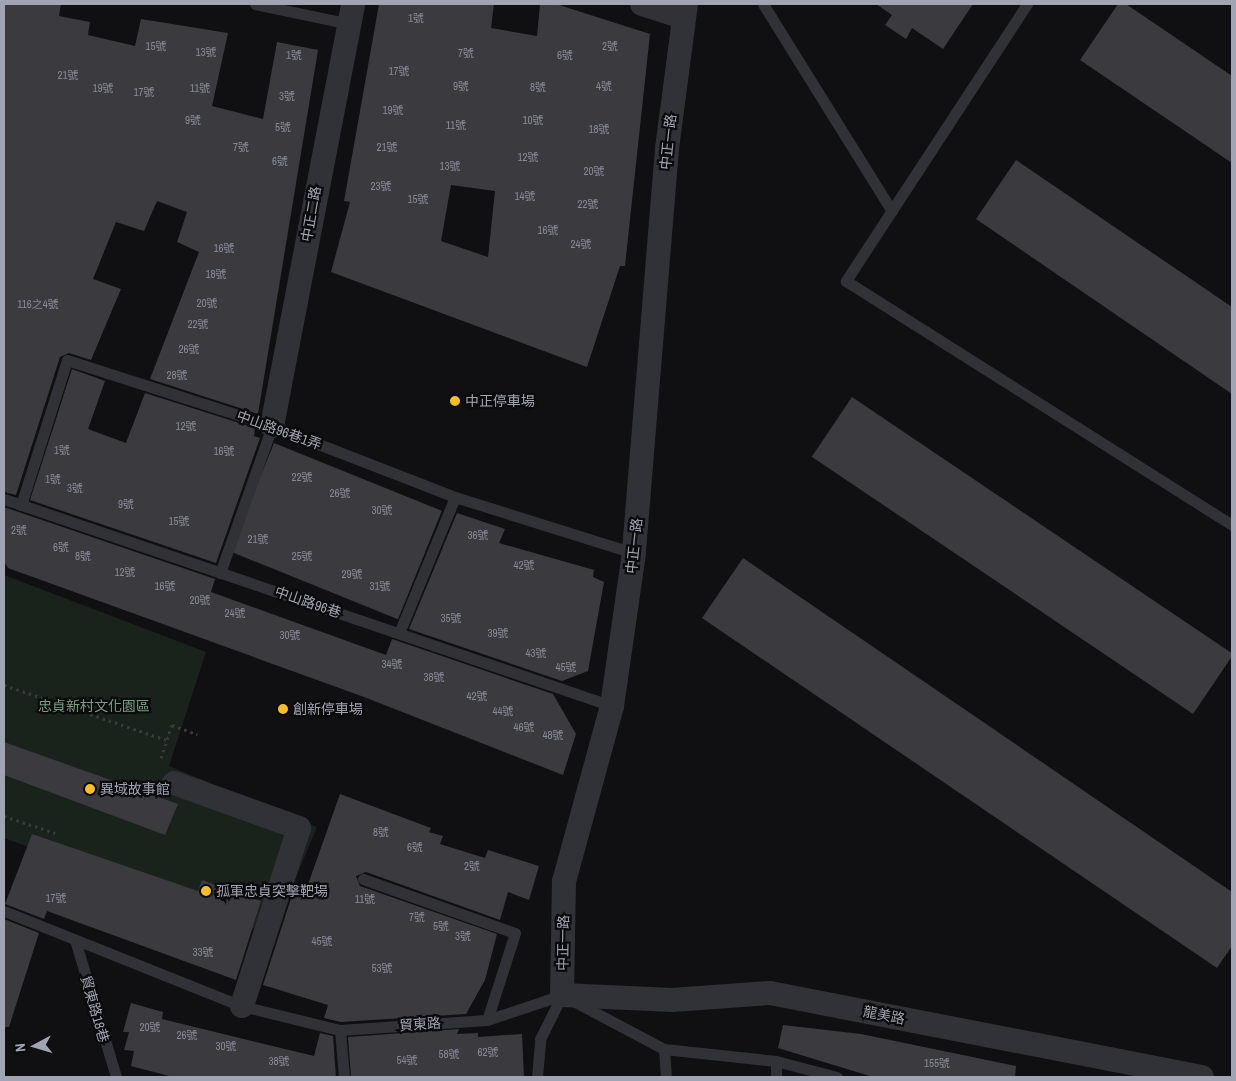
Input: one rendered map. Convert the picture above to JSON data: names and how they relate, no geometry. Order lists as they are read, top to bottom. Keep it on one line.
{"streets":{"street":["中正一路","中正二路","龍美路"],"lane":["中山路96巷1弄","中山路96巷","貿東路18巷","貿東路"]},"crossings":[["中正一路","中山路96巷1弄"],["中正一路","中山路96巷"],["中正一路","龍美路"],["中正一路","貿東路"],["中正二路","中山路96巷1弄"],["中山路96巷1弄","中山路96巷"],["貿東路18巷","貿東路"],["龍美路","貿東路"]],"parks":["忠貞新村文化園區"],"places":["中正停車場","創新停車場","異域故事館","孤軍忠貞突擊靶場"],"house_numbers":["1號","15號","2號","13號","7號","1號","6號","17號","21號","9號","4號","8號","19號","11號","17號","3號","19號","9號","10號","11號","5號","18號","7號","21號","12號","6號","13號","20號","23號","14號","15號","22號","16號","24號","16號","18號","20號","116之4號","22號","26號","28號","12號","1號","16號","22號","1號","3號","26號","9號","30號","15號","2號","36號","21號","6號","8號","25號","42號","12號","29號","16號","31號","20號","24號","35號","39號","30號","43號","34號","45號","38號","42號","44號","46號","48號","8號","6號","2號","17號","11號","7號","5號","3號","45號","33號","53號","20號","26號","30號","62號","58號","54號","38號","155號"],"north":"left"}
